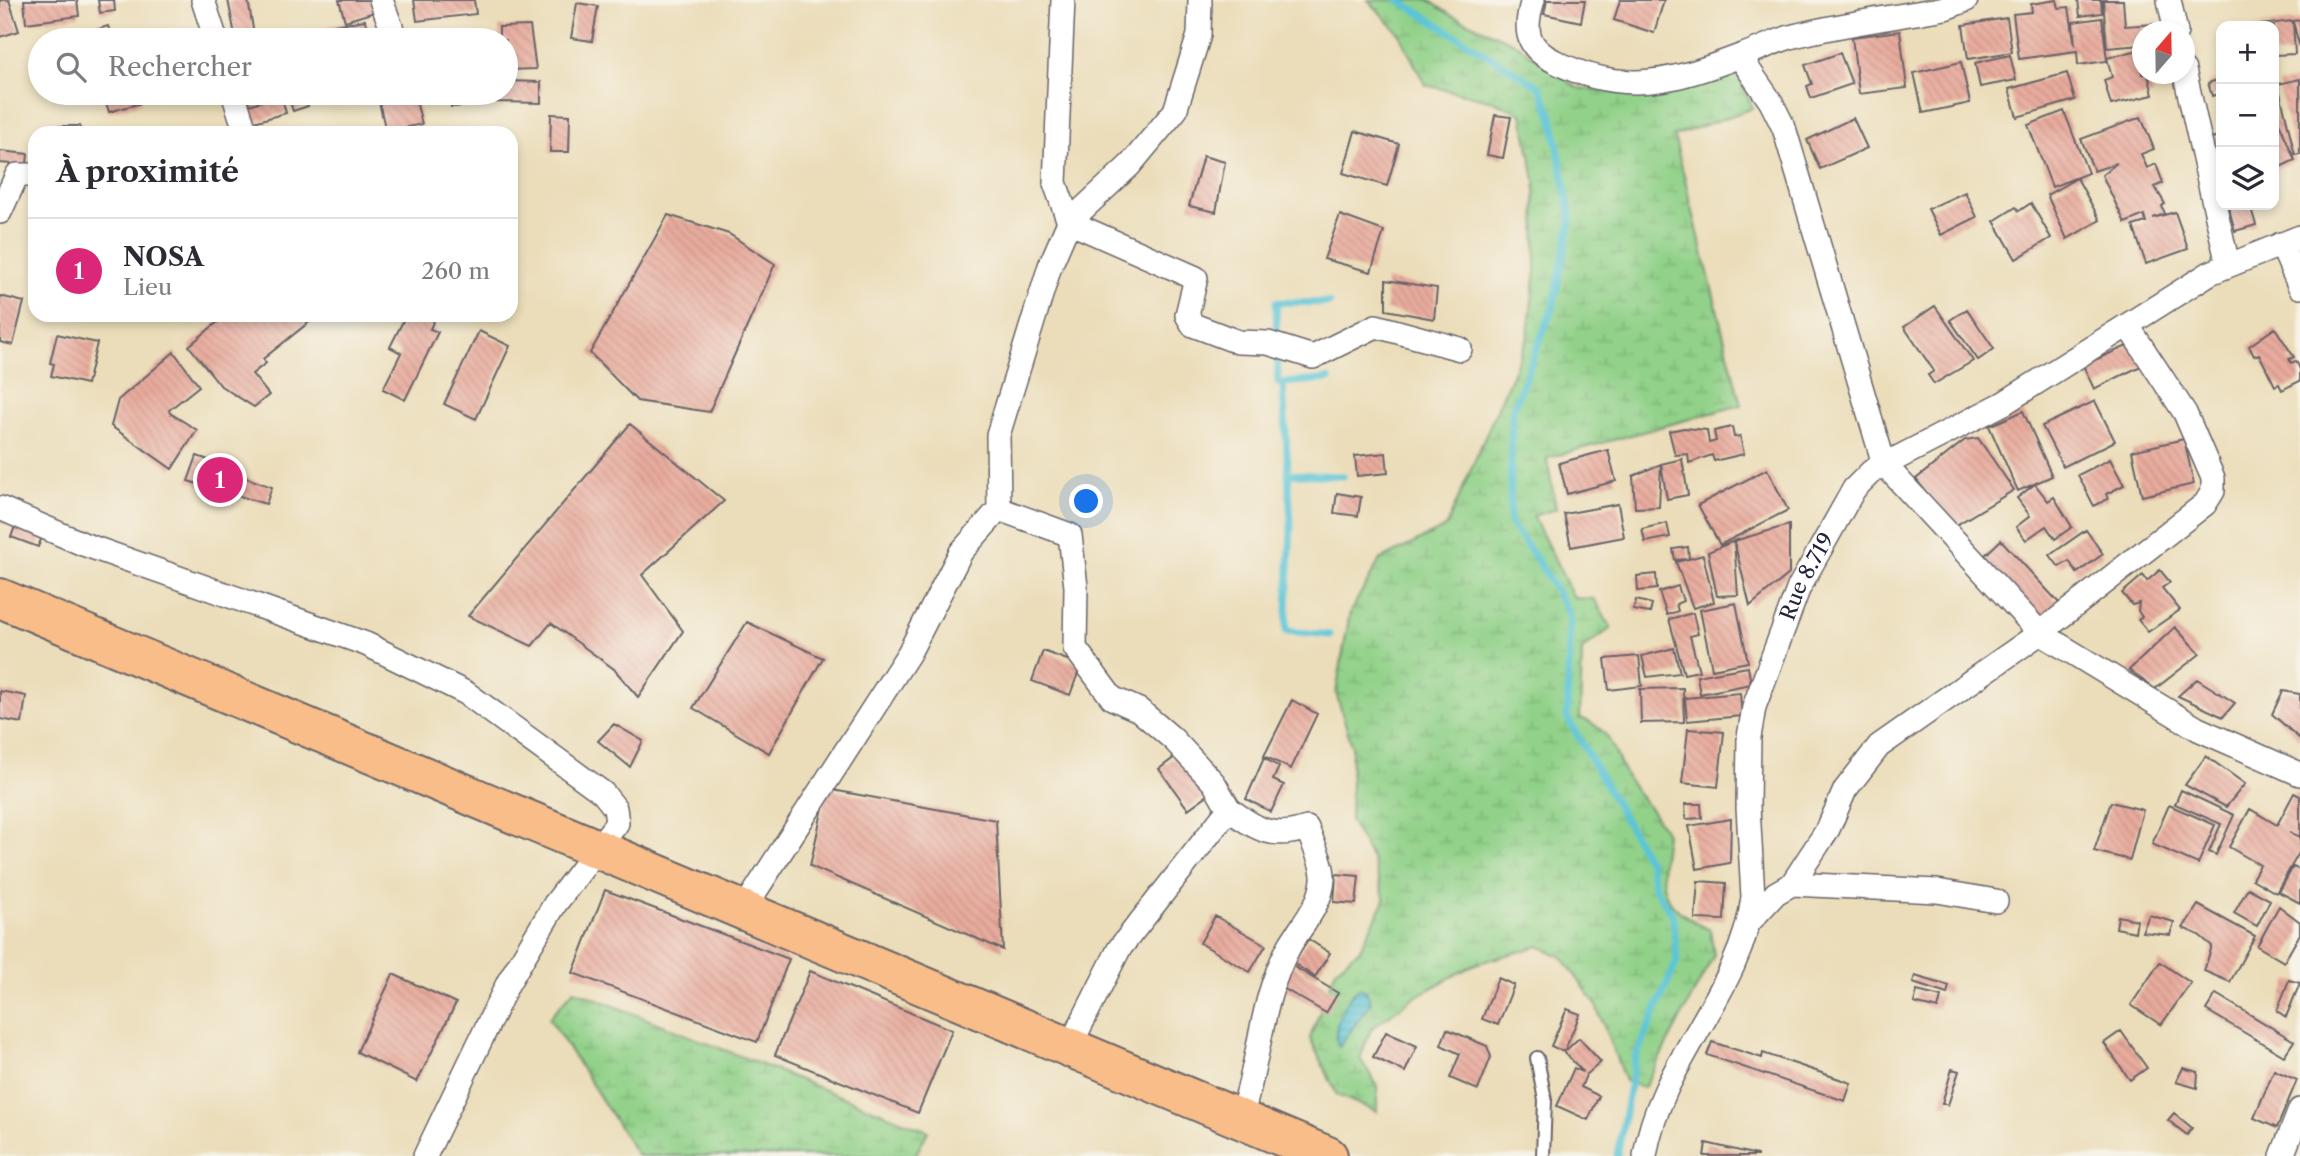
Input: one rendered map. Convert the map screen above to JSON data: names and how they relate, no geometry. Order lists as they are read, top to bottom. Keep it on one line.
{"streets":{"street":["Rue 8.719"]},"north":"top","page":{"map_buttons":["+","−"],"search":"Rechercher","heading":"À proximité","list":[{"mark":"1","name":"NOSA","note":"Lieu","value":"260 m"}],"pins":"1"}}
